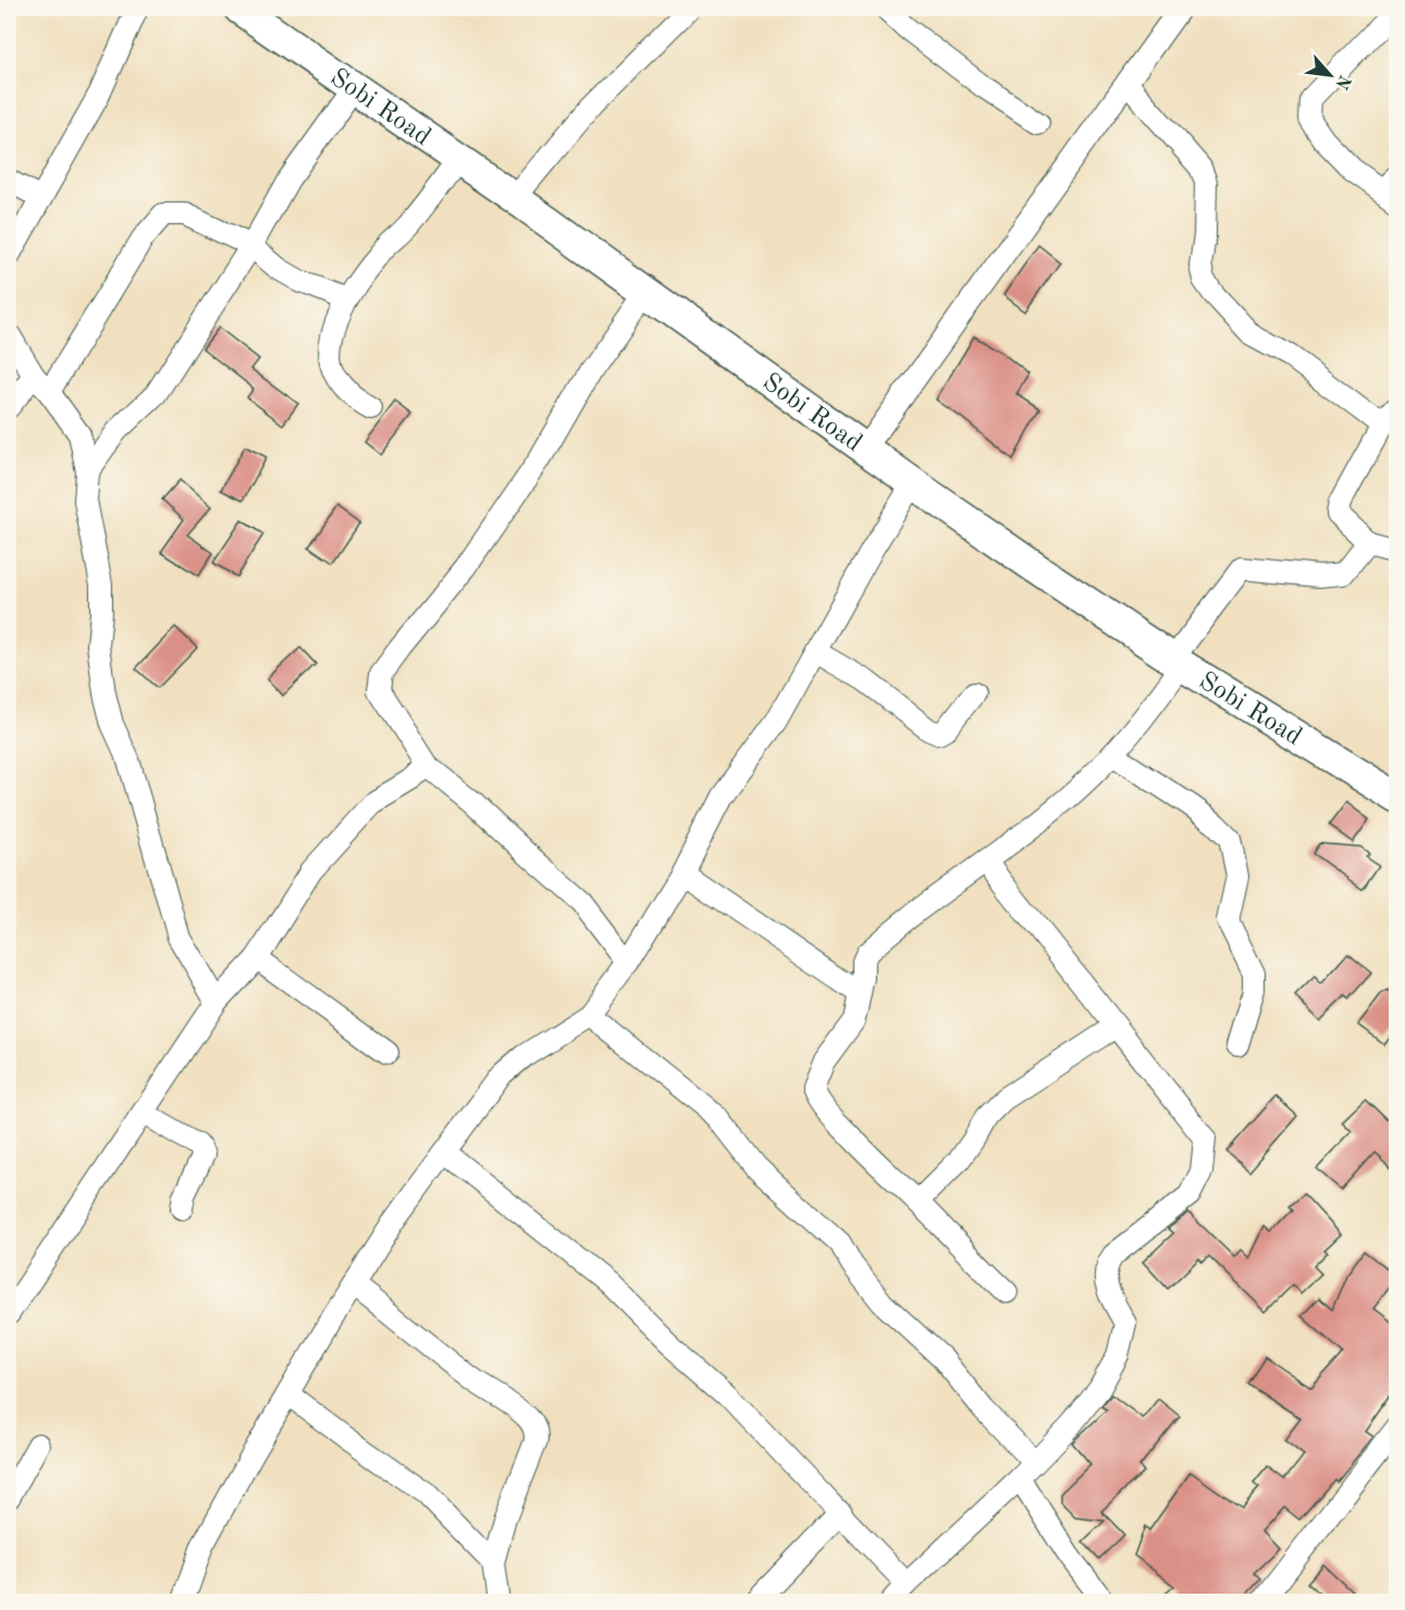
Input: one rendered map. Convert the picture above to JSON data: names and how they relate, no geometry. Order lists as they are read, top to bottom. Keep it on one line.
{"streets":{"highway":["Sobi Road"]},"north":"bottom right"}
